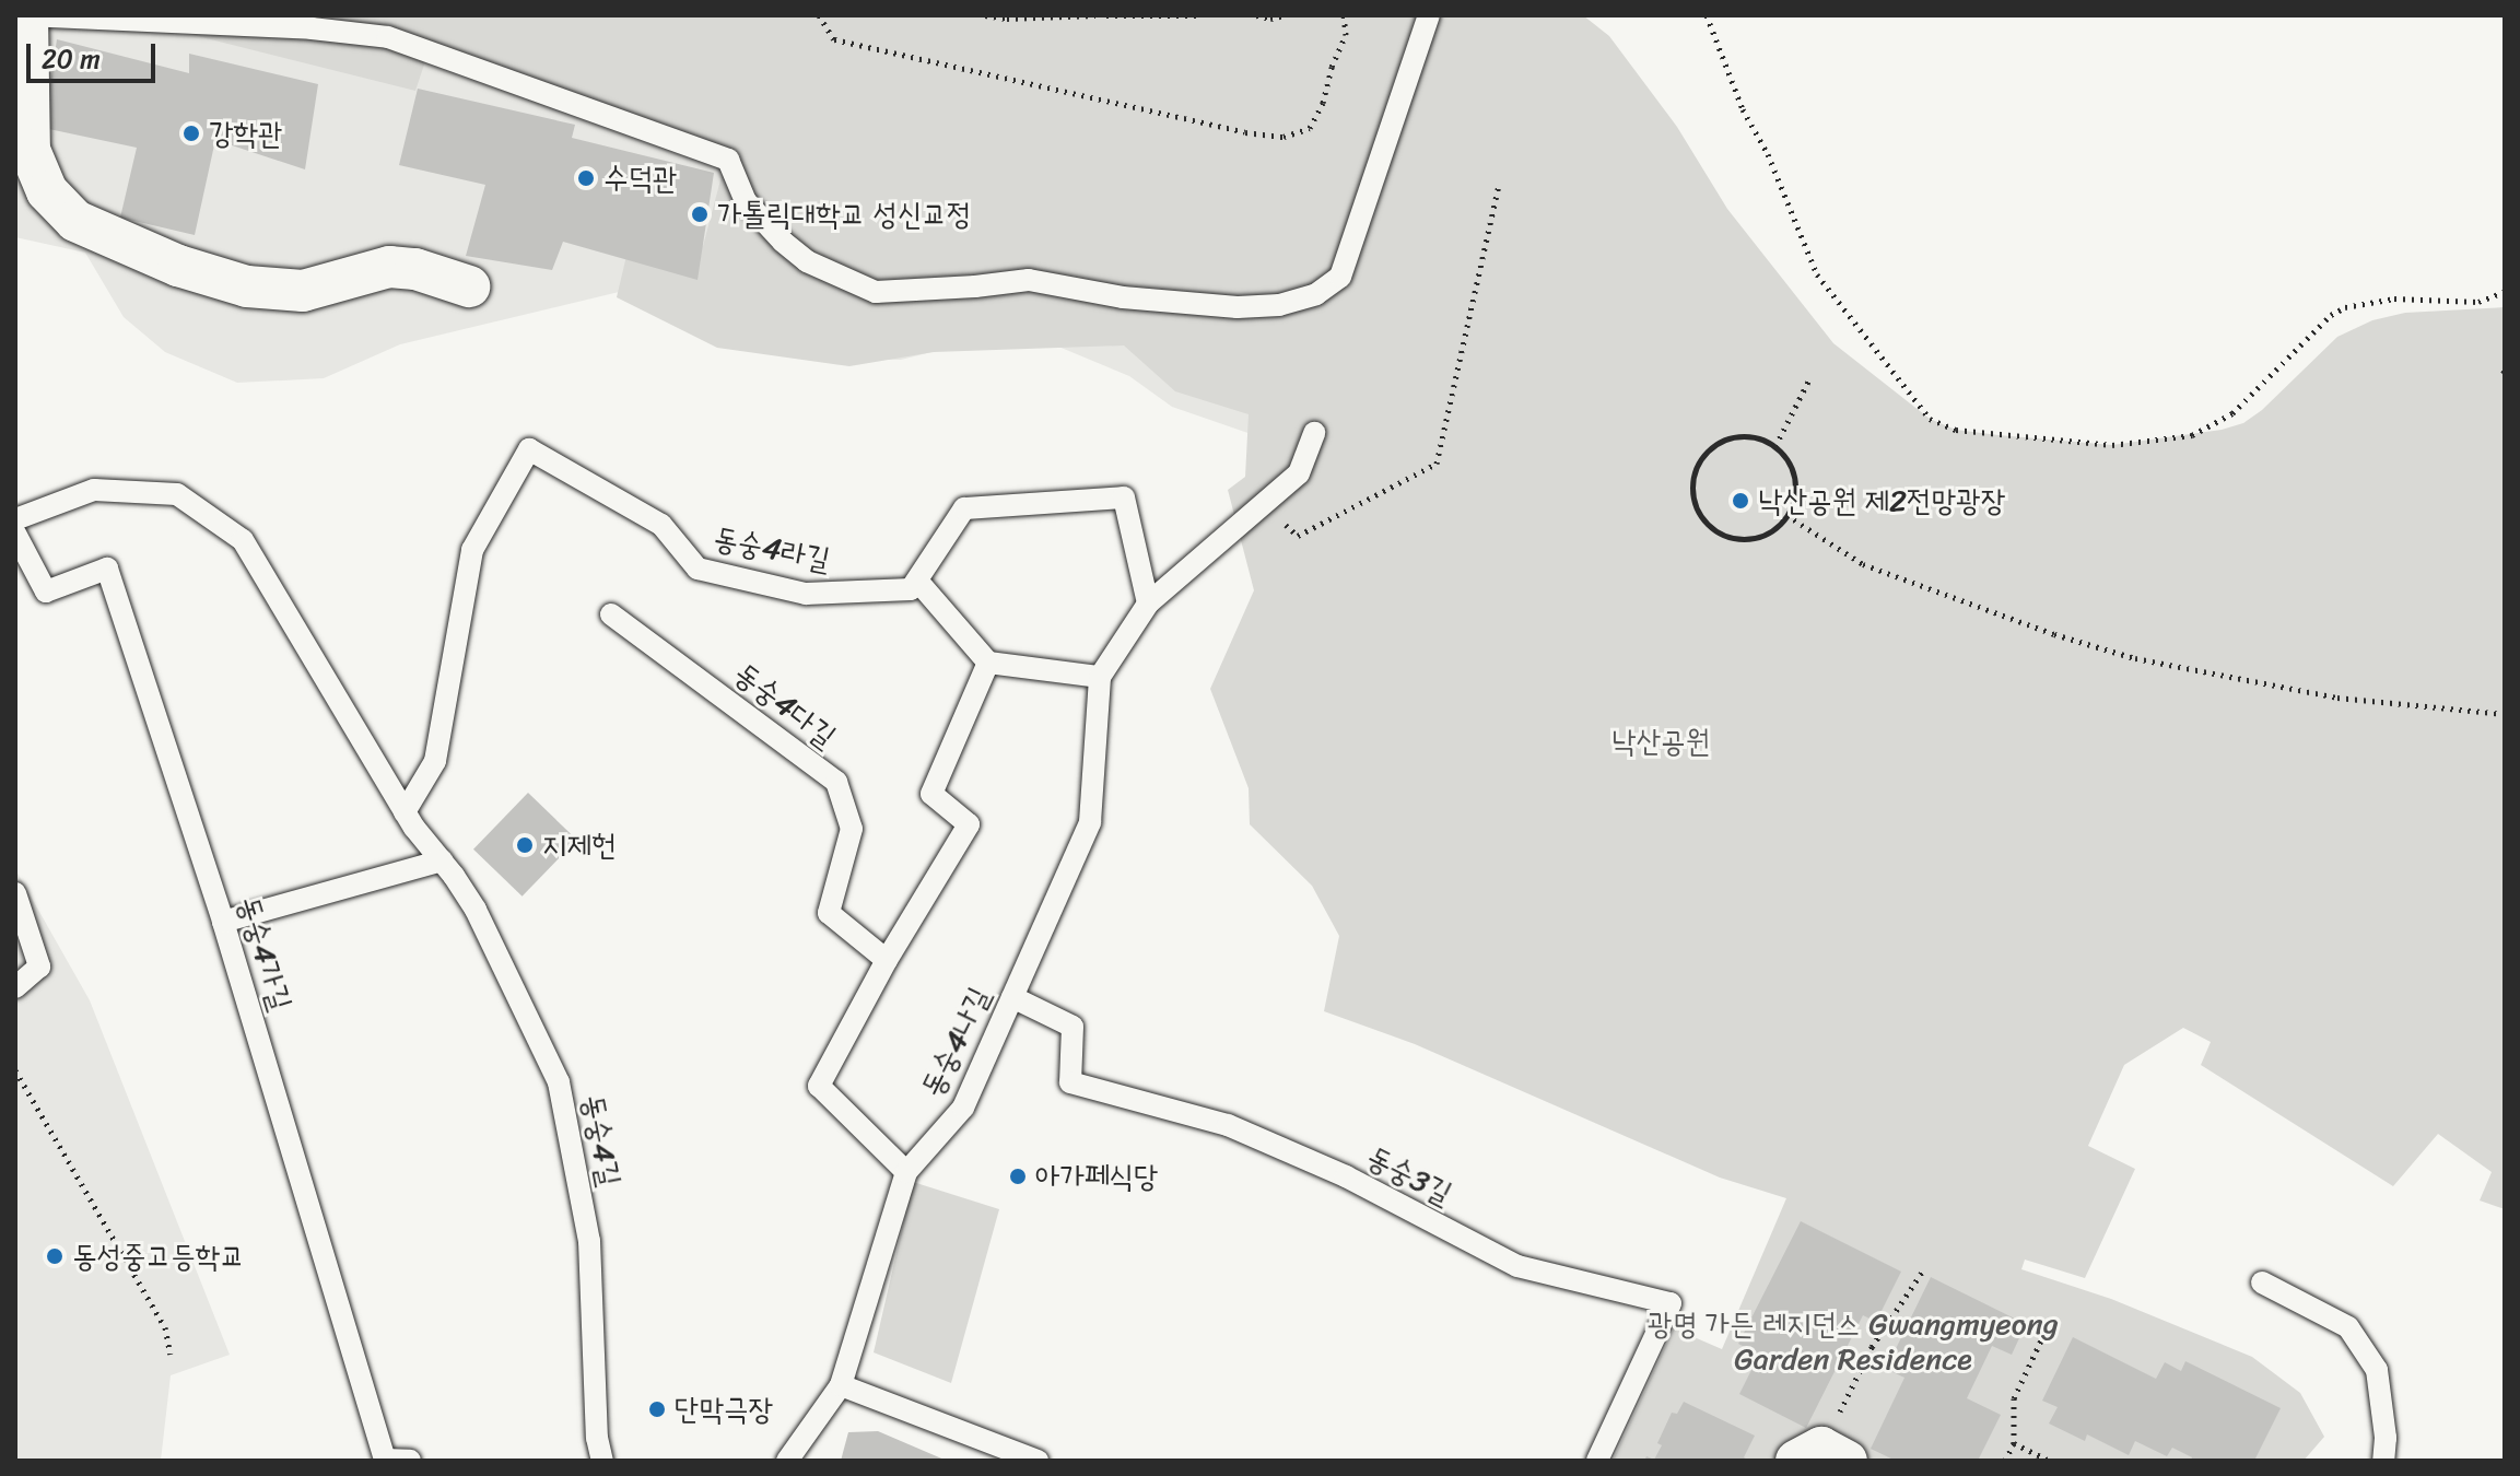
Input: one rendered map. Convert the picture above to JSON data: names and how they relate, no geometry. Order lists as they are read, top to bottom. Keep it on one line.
{"streets":{"lane":["동숭4라길","동숭4다길","동숭4가길","동숭4나길","동숭4길","동숭3길"]},"crossings":[["동숭4라길","동숭4나길"],["동숭4라길","동숭4길"],["동숭4나길","동숭3길"]],"parks":["낙산공원","광명 가든 레지던스 Gwangmyeong Garden Residence"],"places":["강학관","수덕관","가톨릭대학교 성신교정","낙산공원 제2전망광장","지제헌","아가페식당","동성중고등학교","단막극장"],"scale_bar":"20 m"}
